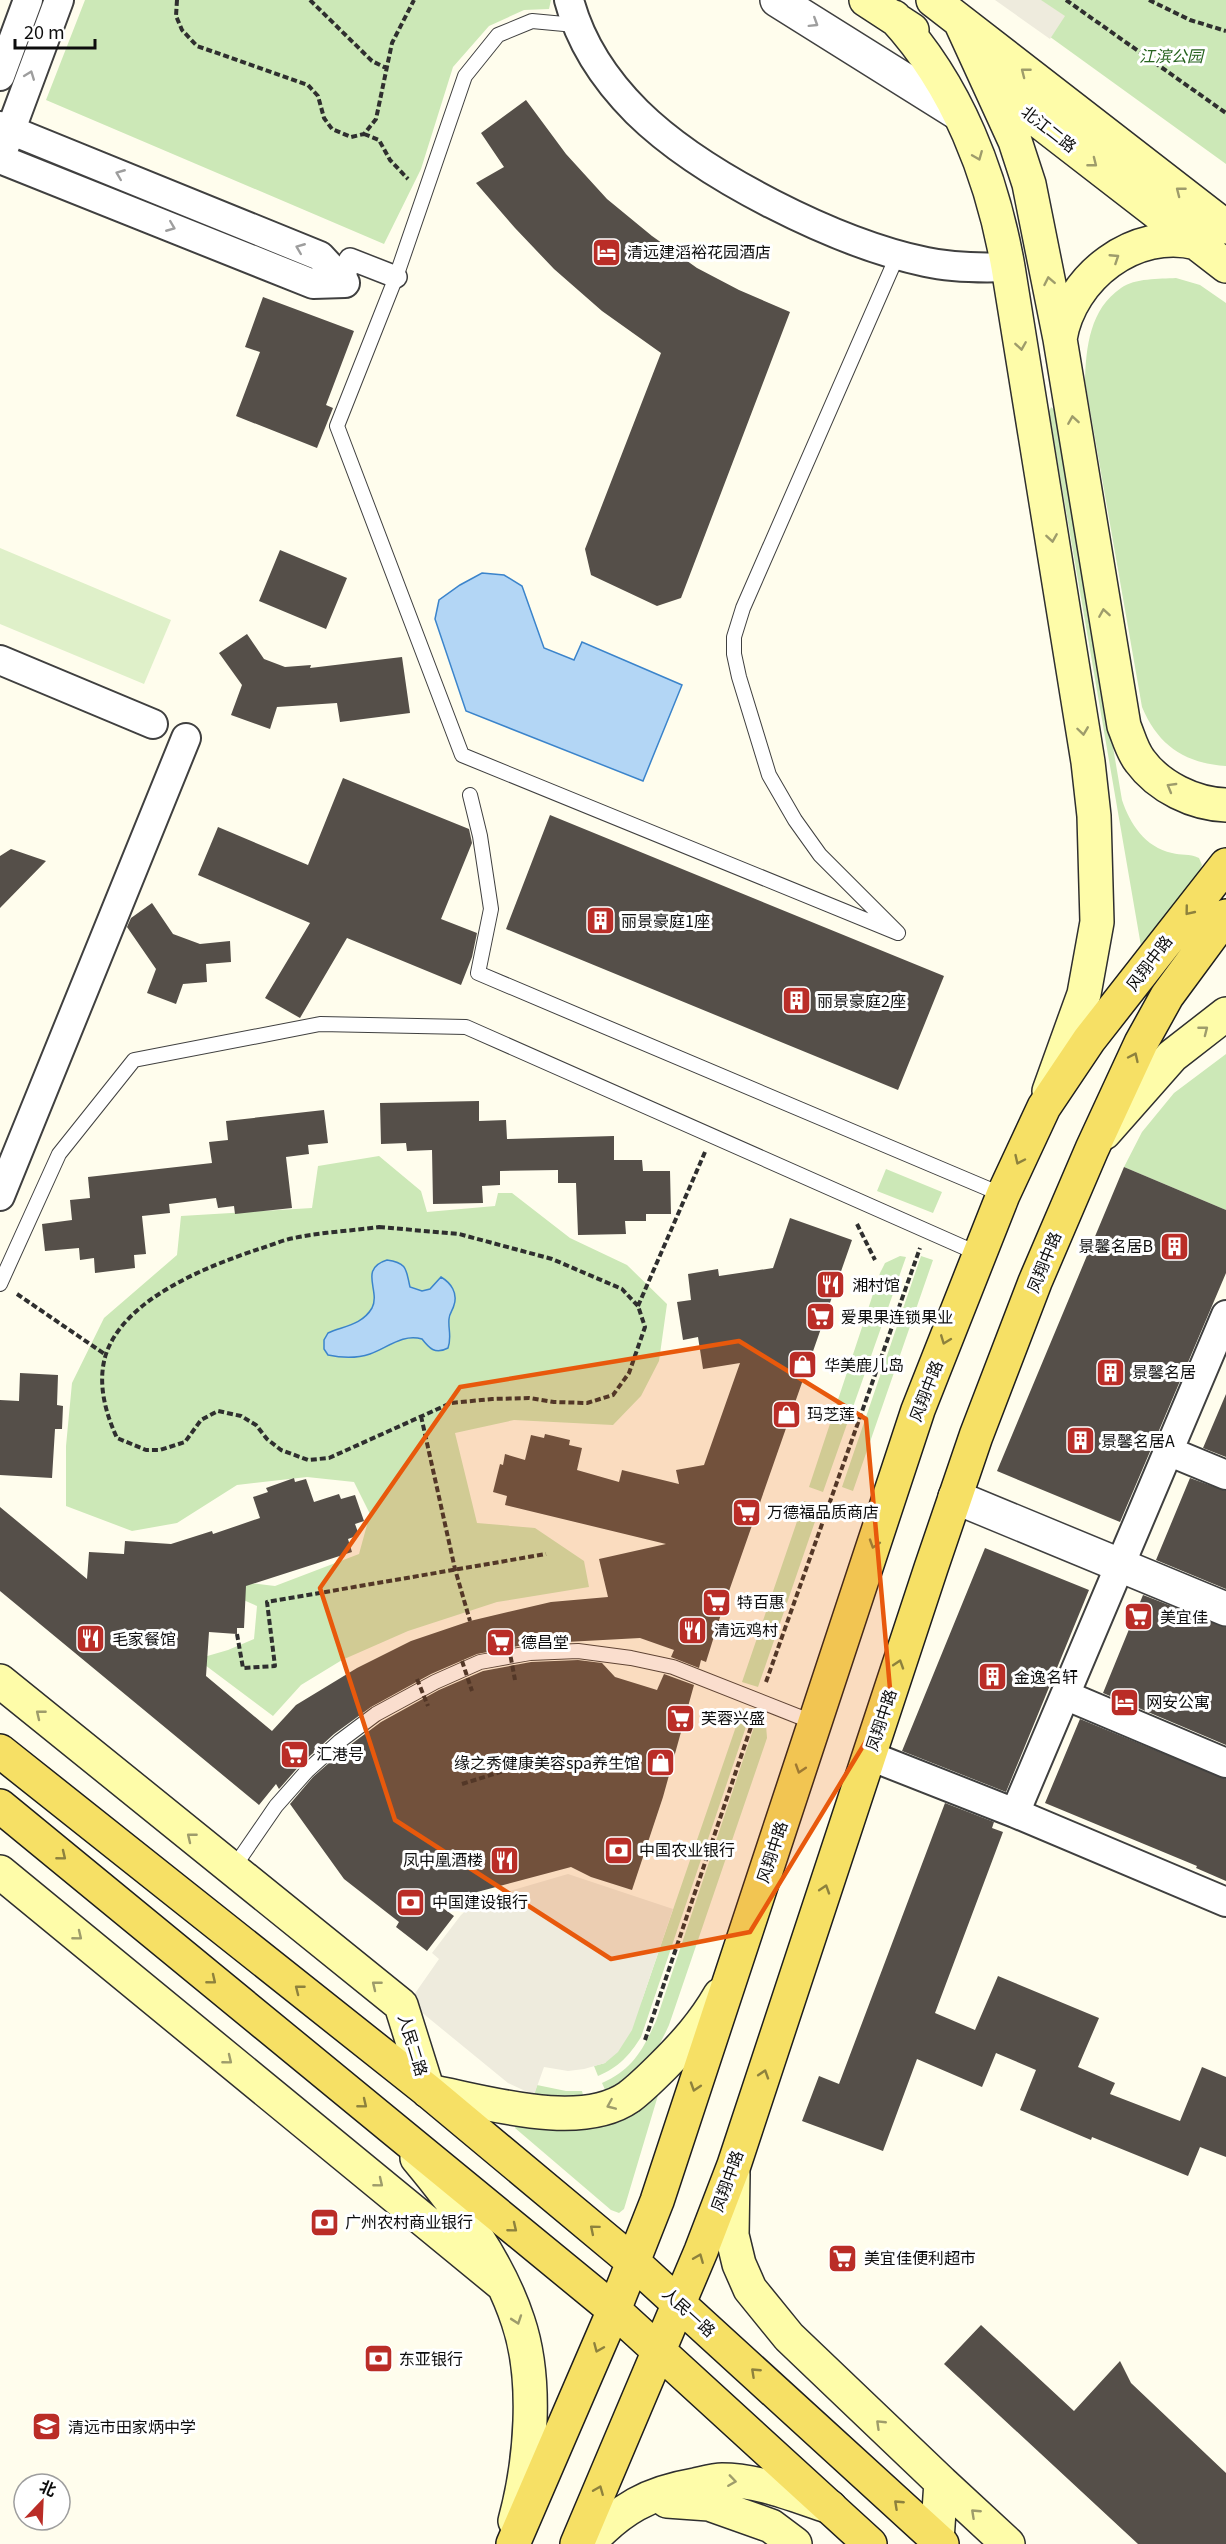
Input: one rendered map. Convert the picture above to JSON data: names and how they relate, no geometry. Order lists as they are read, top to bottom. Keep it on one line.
{"streets":{"main road":["北江二路","风翔中路","凤翔中路","人民二路","人民一路"]},"crossings":[["凤翔中路","人民一路"],["人民二路","人民一路"]],"one_way":["风翔中路"],"parks":["江滨公园"],"places":{"hotel":["清远建滔裕花园酒店","网安公寓"],"building":["丽景豪庭1座","丽景豪庭2座","景馨名居B","景馨名居","景馨名居A","金逸名轩"],"restaurant":["湘村馆","清远鸡村","毛家餐馆","凤中凰酒楼"],"supermarket":["爱果果连锁果业","万德福品质商店","特百惠","美宜佳","德昌堂","芙蓉兴盛","汇港号","美宜佳便利超市"],"shop":["华美鹿儿岛","玛芝莲","缘之秀健康美容spa养生馆"],"bank":["中国农业银行","中国建设银行","广州农村商业银行","东亚银行"],"school or university":["清远市田家炳中学"]},"scale_bar":"20 m","north":"top right"}
